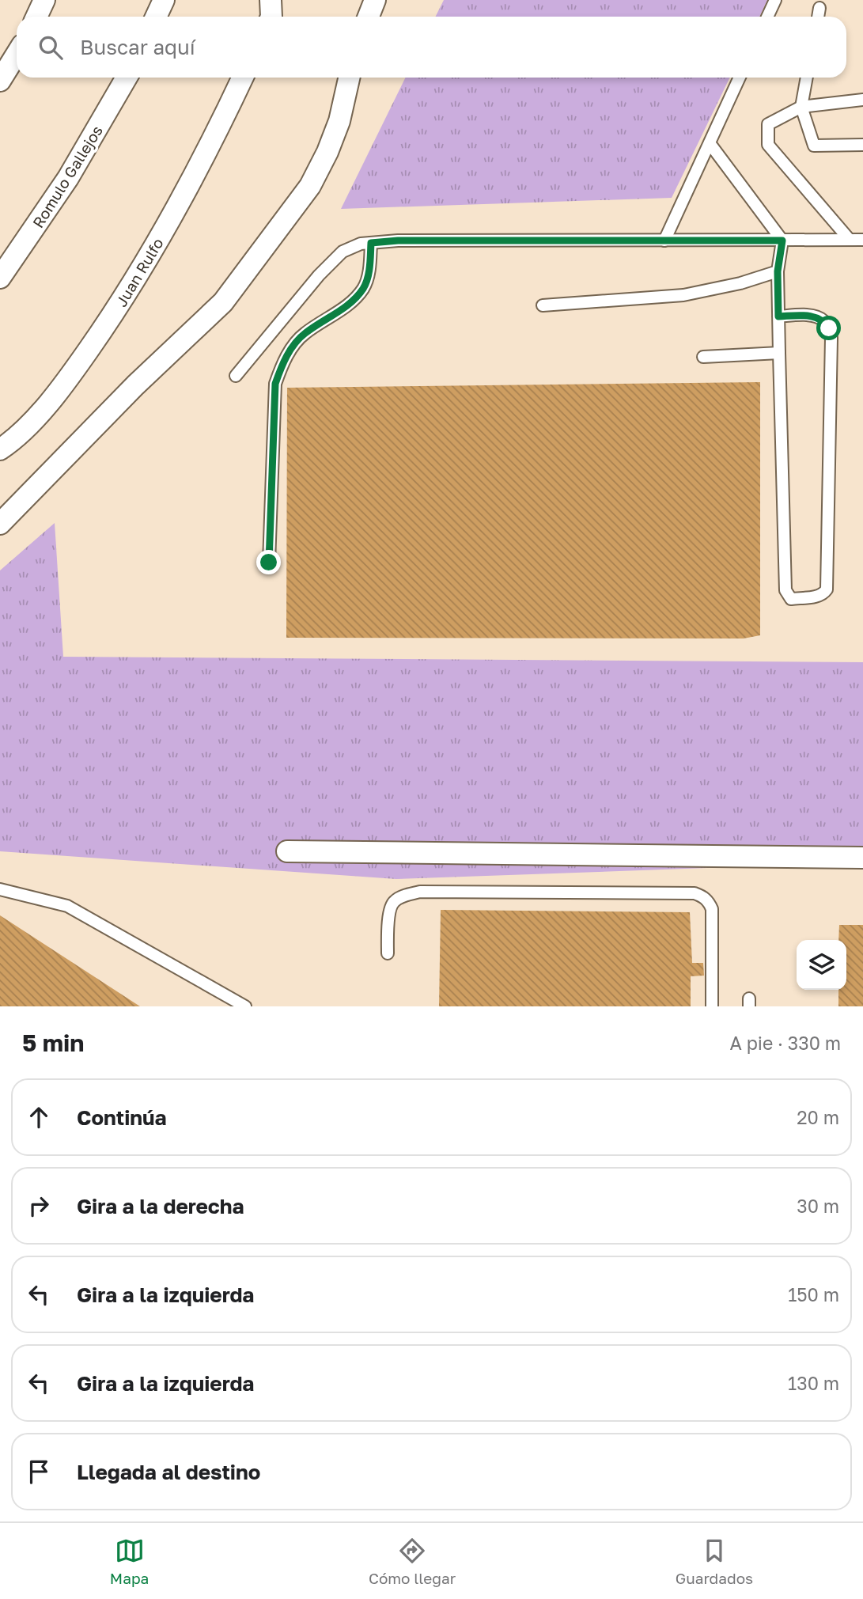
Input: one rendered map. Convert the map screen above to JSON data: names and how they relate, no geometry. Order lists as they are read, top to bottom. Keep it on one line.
{"streets":{"street":["Romulo Gallejos","Juan Rulfo"]},"page":{"search":"Buscar aquí","heading":["5 min","A pie · 330 m"],"list":[["Continúa","20 m"],["Gira a la derecha","30 m"],["Gira a la izquierda","150 m"],["Gira a la izquierda","130 m"],"Llegada al destino"],"nav":["Mapa","Cómo llegar","Guardados"]}}
